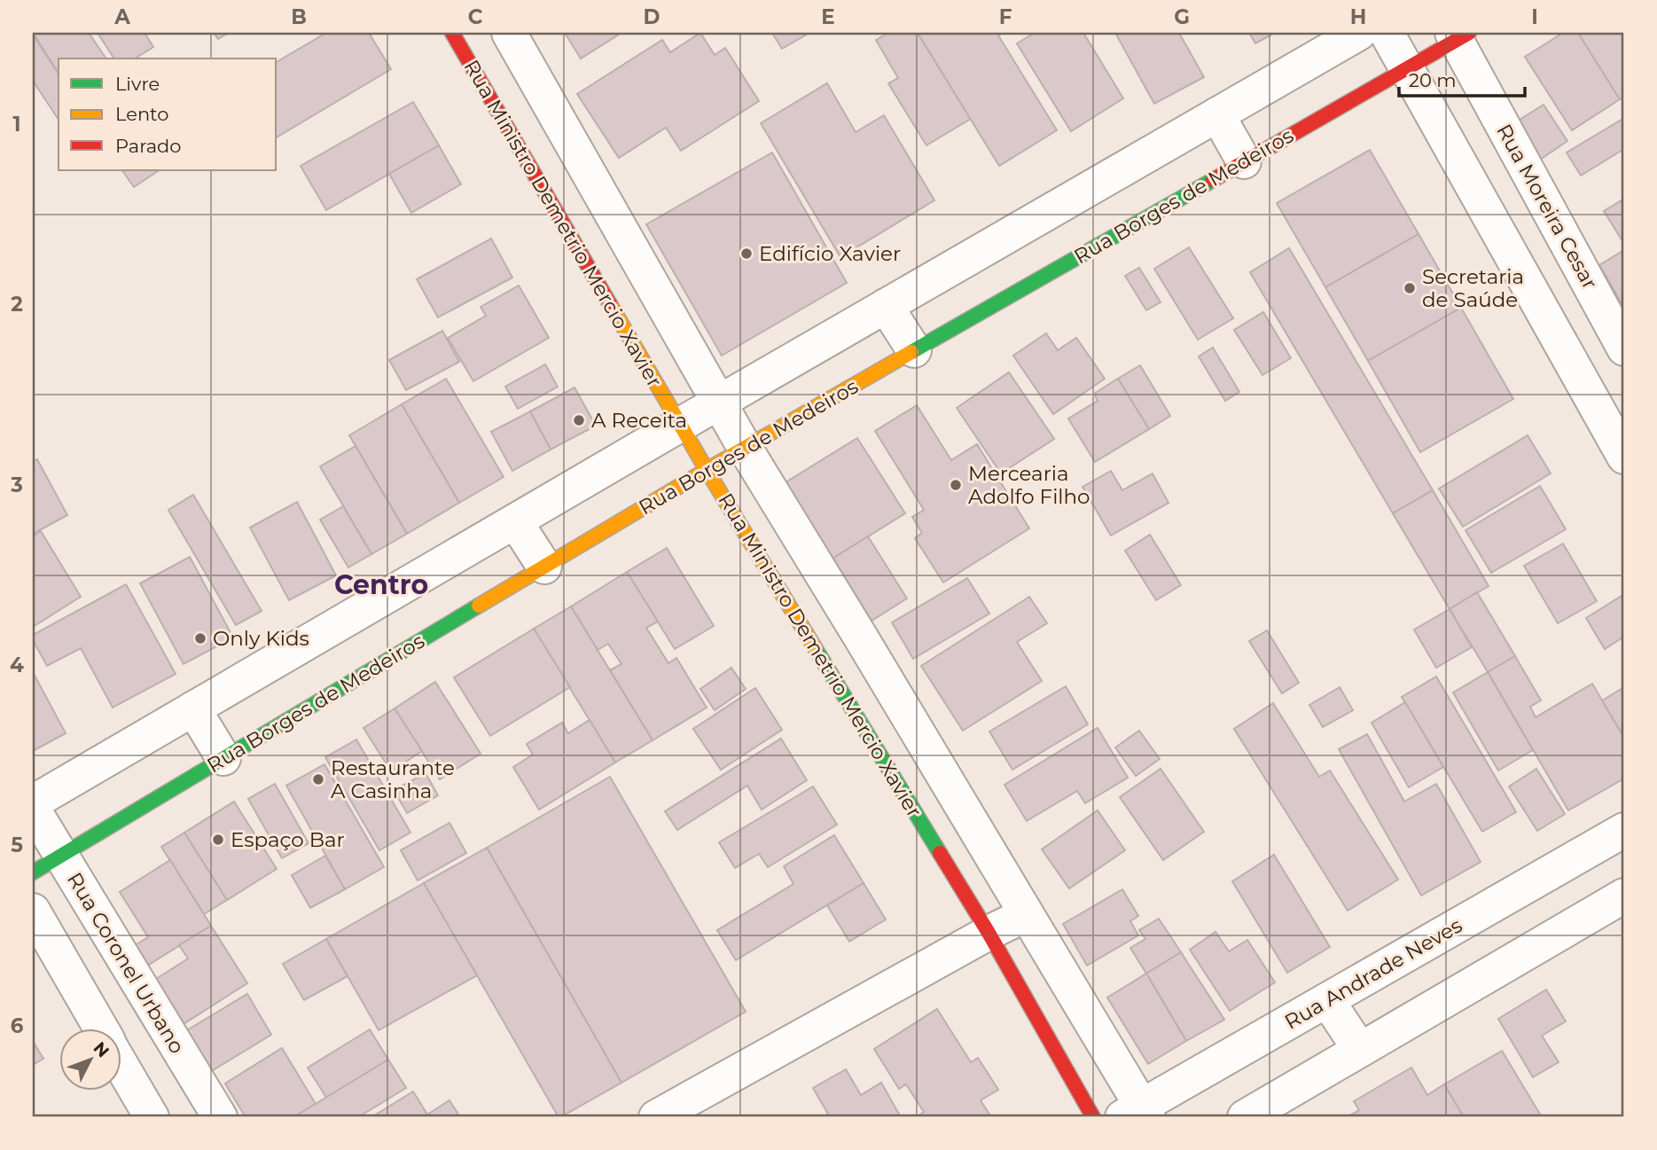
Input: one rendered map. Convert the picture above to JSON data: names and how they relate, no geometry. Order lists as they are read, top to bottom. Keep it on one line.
{"streets":{"street":["Rua Borges de Medeiros","Rua Moreira Cesar","Rua Ministro Demetrio Mercio Xavier","Rua Coronel Urbano","Rua Andrade Neves"]},"crossings":[["Rua Borges de Medeiros","Rua Moreira Cesar"],["Rua Borges de Medeiros","Rua Ministro Demetrio Mercio Xavier"],["Rua Borges de Medeiros","Rua Coronel Urbano"]],"districts":["Centro"],"places":["Edifício Xavier","Secretaria de Saúde","A Receita","Mercearia Adolfo Filho","Only Kids","Restaurante A Casinha","Espaço Bar"],"legend":["Livre","Lento","Parado"],"scale_bar":"20 m","north":"top right","grid":{"columns":["A","B","C","D","E","F","G","H","I"],"rows":["1","2","3","4","5","6"]}}
